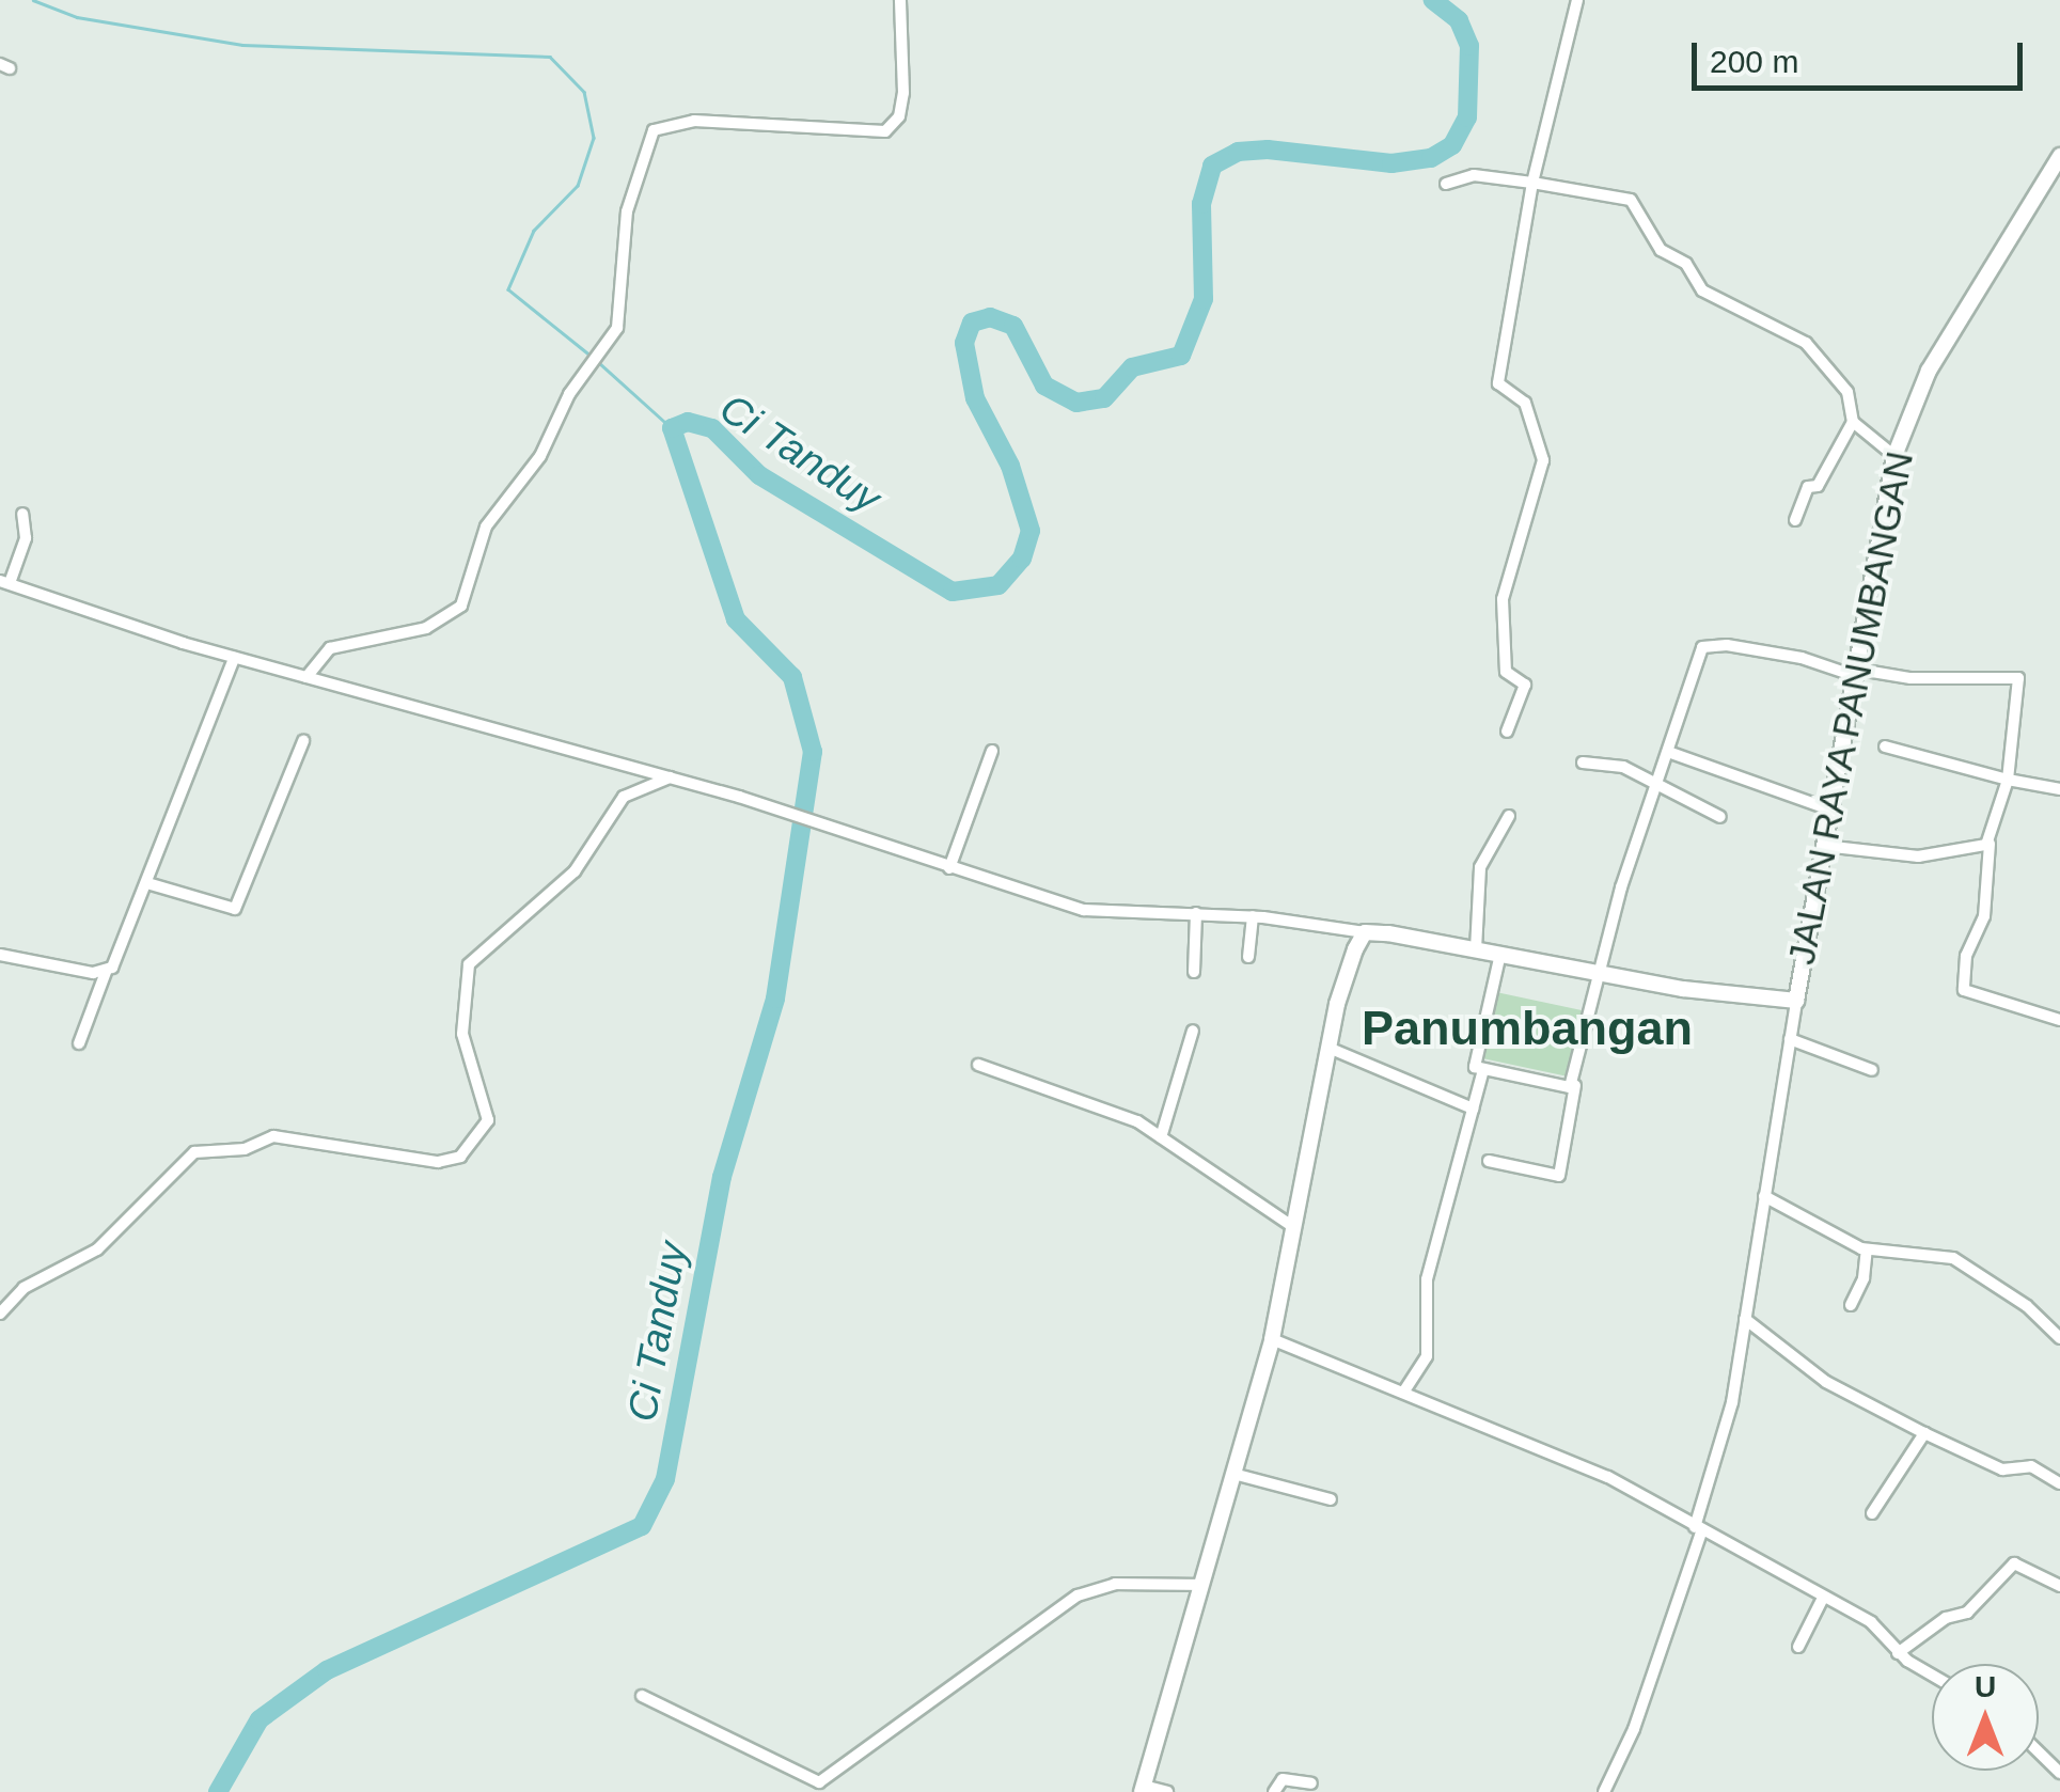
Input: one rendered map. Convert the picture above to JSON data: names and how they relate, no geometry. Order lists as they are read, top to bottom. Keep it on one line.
{"streets":{"main road":["JALAN RAYA PANUMBANGAN"]},"districts":["Panumbangan"],"water":["Ci Tanduy"],"scale_bar":"200 m","north":"top"}
